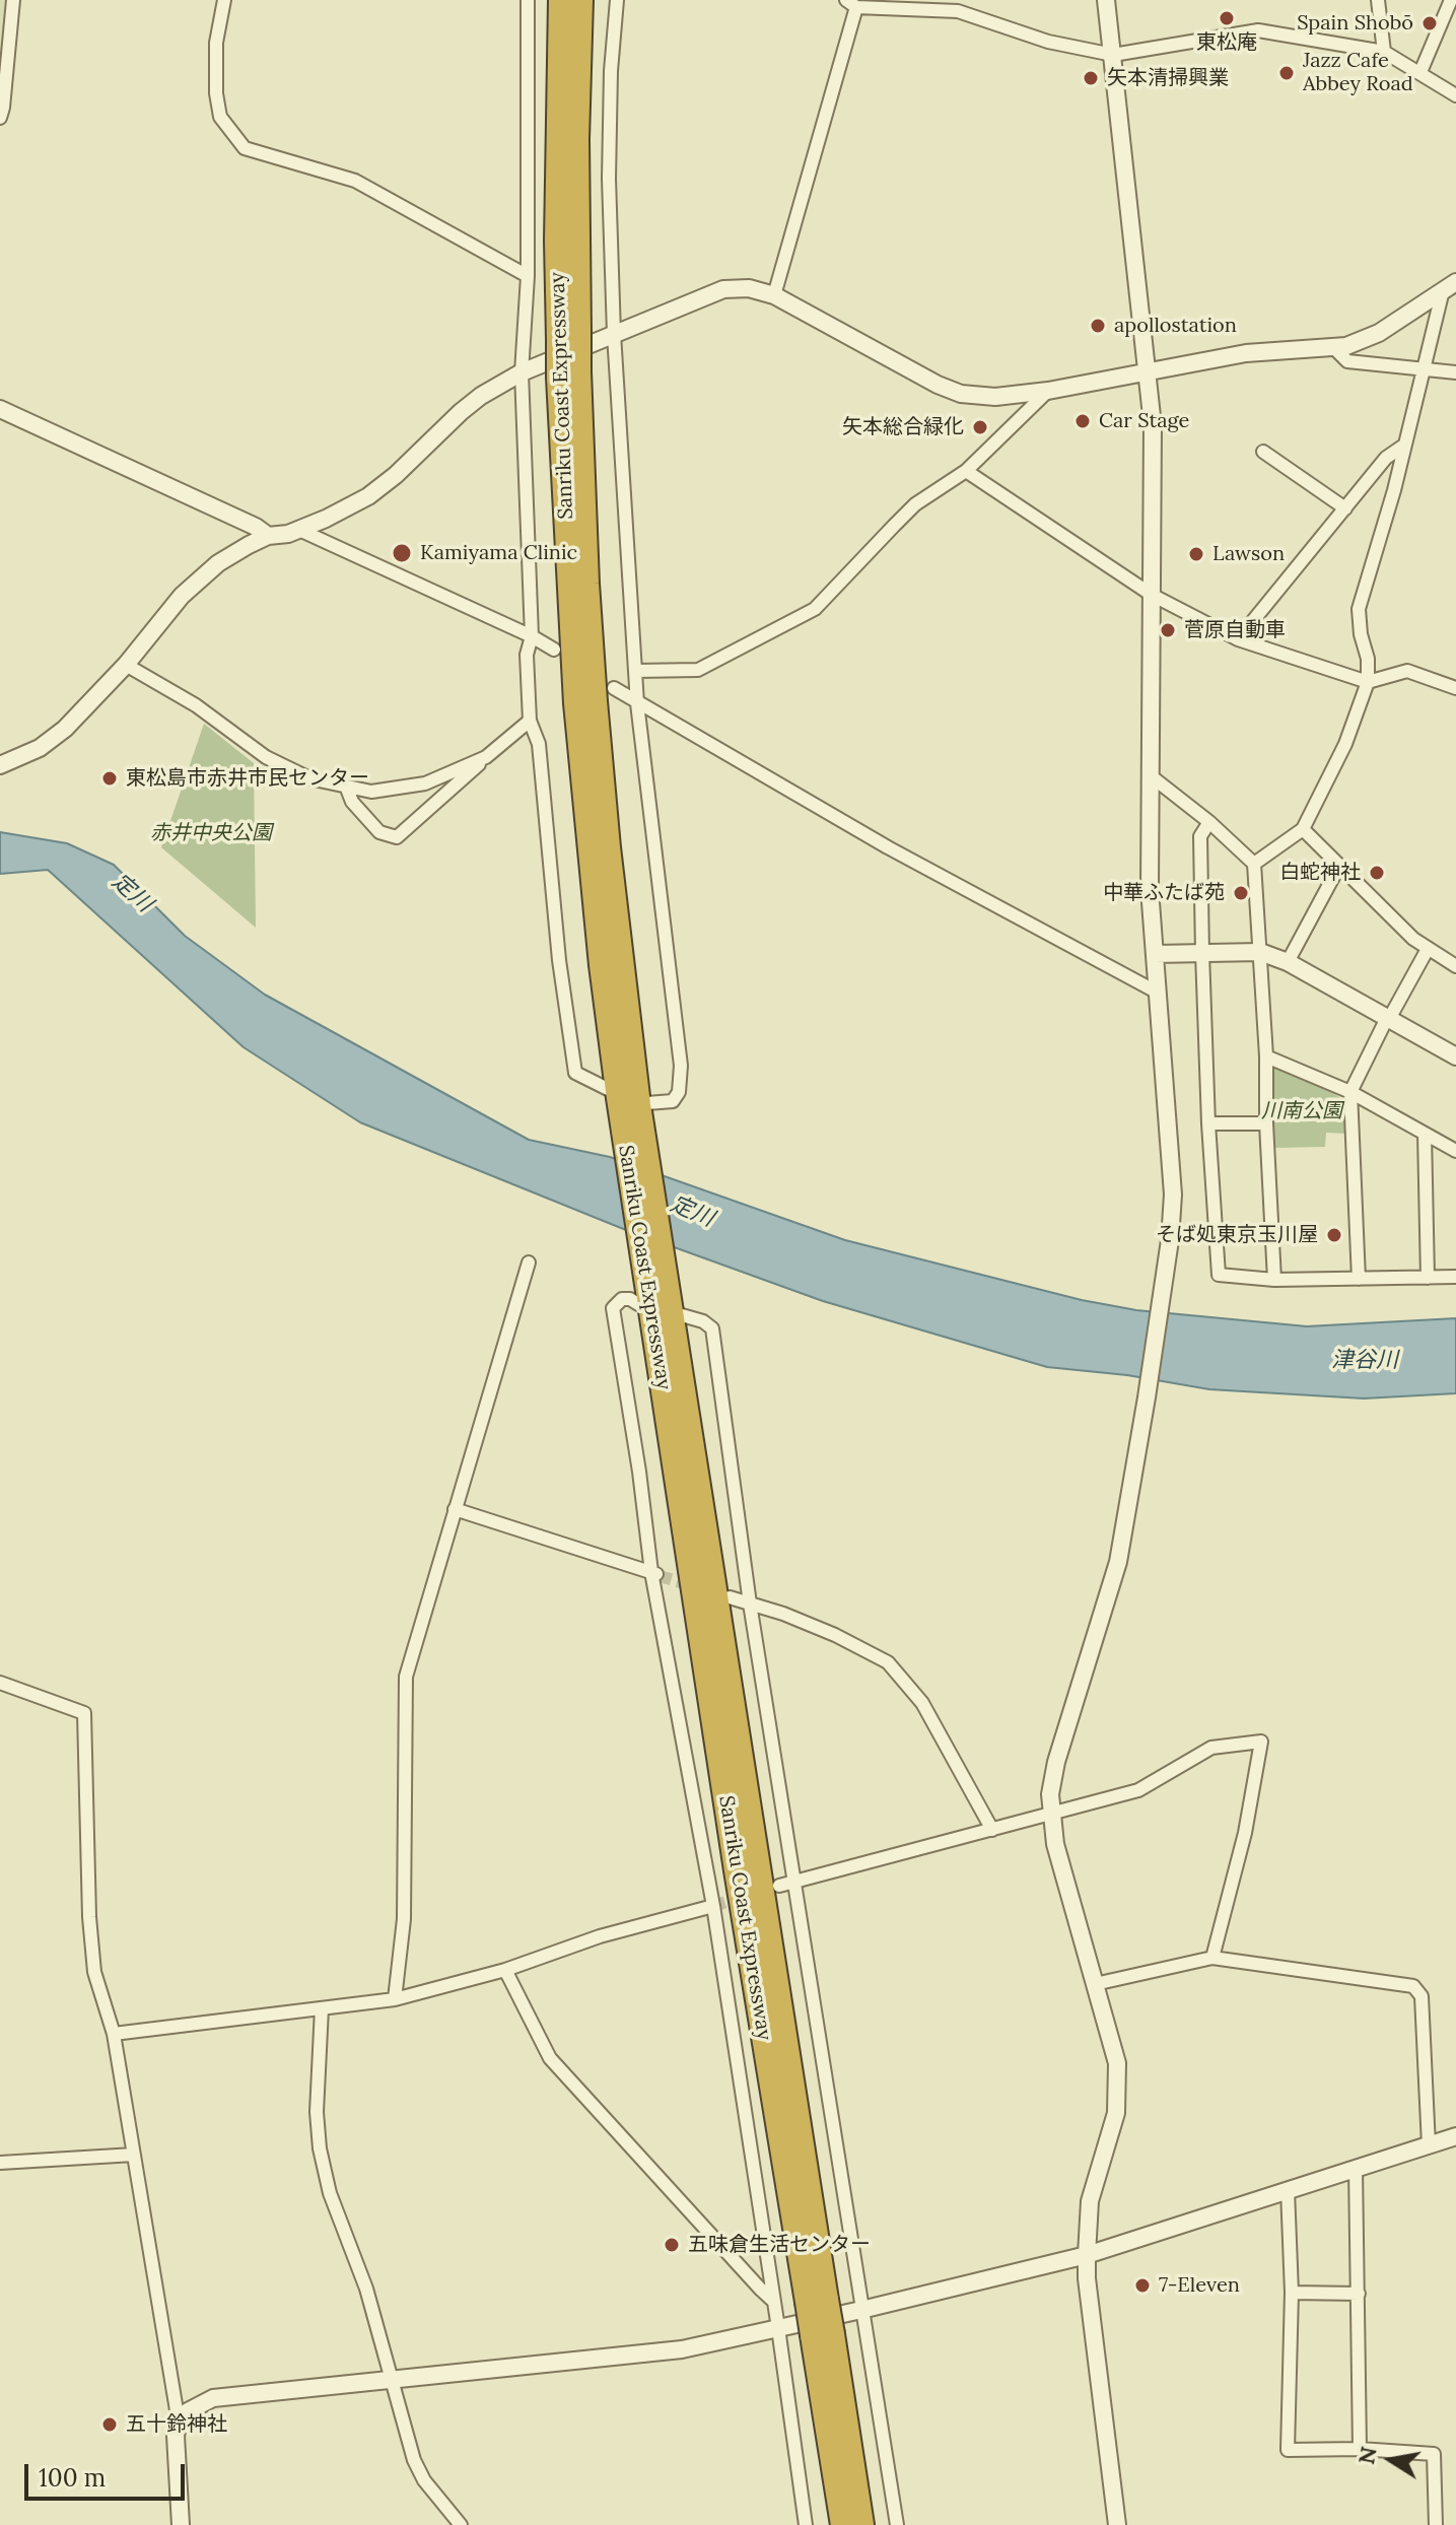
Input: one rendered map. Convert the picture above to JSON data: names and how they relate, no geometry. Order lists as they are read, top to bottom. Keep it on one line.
{"streets":{"highway":["Sanriku Coast Expressway"]},"water":["定川","津谷川"],"parks":["赤井中央公園","川南公園"],"places":["東松庵","Spain Shobō","Jazz Cafe Abbey Road","矢本清掃興業","apollostation","Car Stage","矢本総合緑化","Kamiyama Clinic","Lawson","菅原自動車","東松島市赤井市民センター","白蛇神社","中華ふたば苑","そば処東京玉川屋","五味倉生活センター","7-Eleven","五十鈴神社"],"scale_bar":"100 m","north":"left"}
